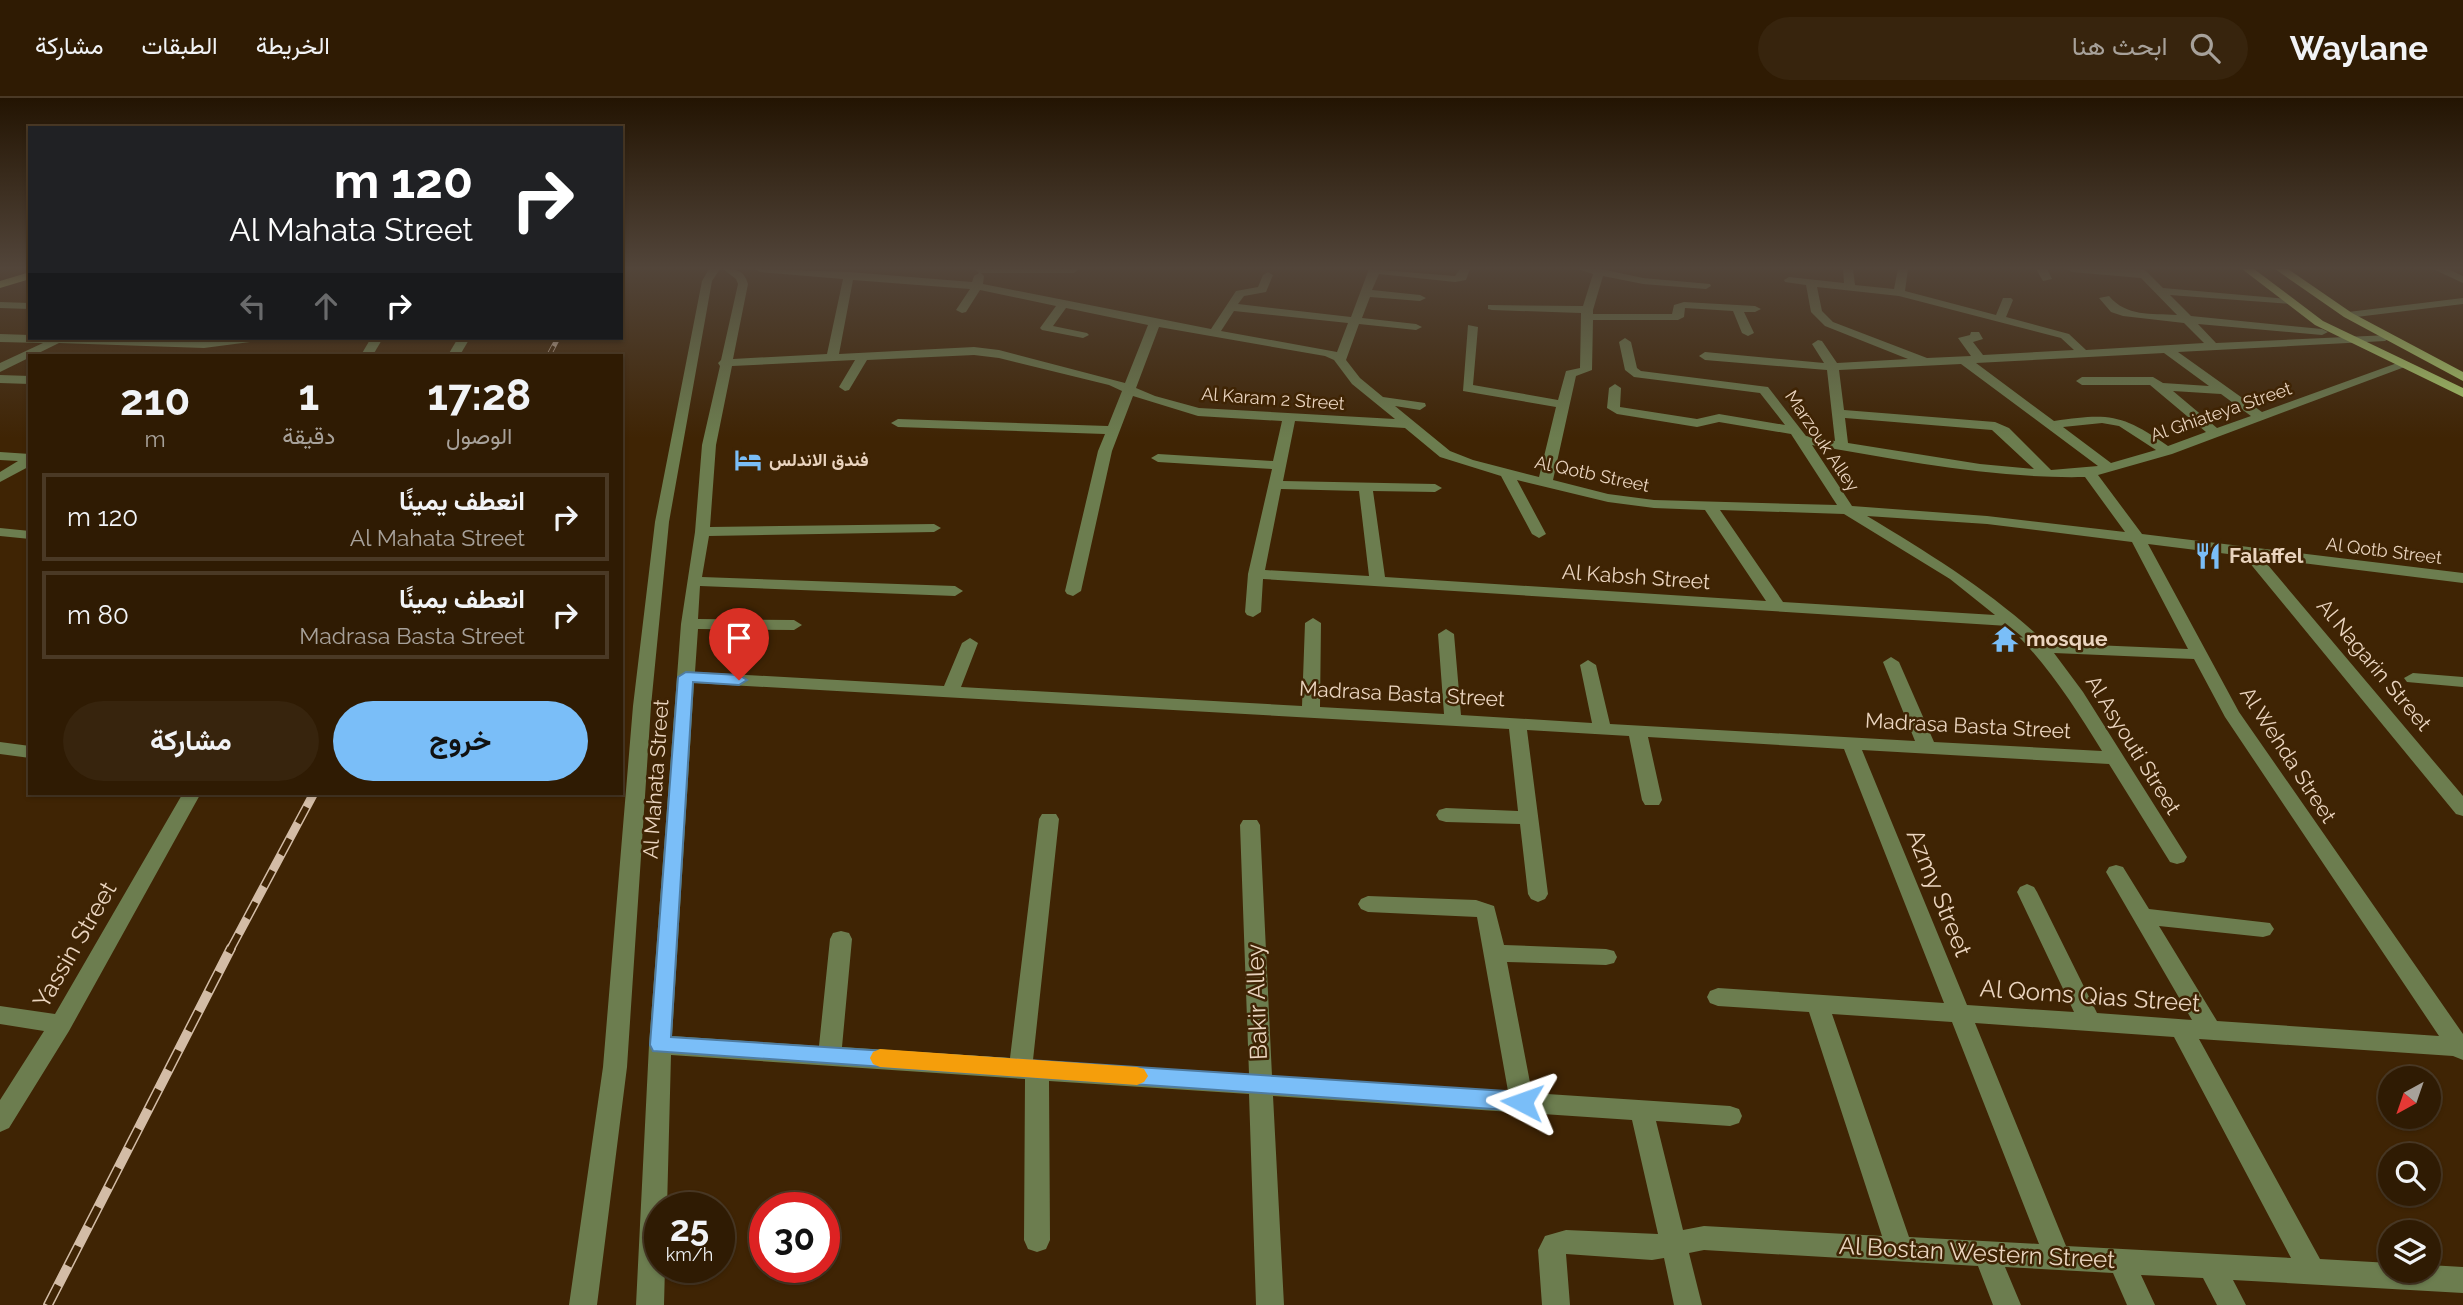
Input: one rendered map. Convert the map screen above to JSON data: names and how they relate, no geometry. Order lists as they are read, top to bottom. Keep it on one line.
{"streets":{"street":["Al Karam 2 Street","Al Ghiateya Street","Marzouk Alley","Al Qotb Street","Al Kabsh Street","Al Nagarin Street","Madrasa Basta Street","Al Asyouti Street","Al Wehda Street","Al Mahata Street","Azmy Street","Yassin Street","Al Qoms Qias Street","Bakir Alley","Al Bostan Western Street"]},"crossings":[["Al Karam 2 Street","Al Qotb Street"],["Al Karam 2 Street","Al Mahata Street"],["Al Ghiateya Street","Marzouk Alley"],["Al Ghiateya Street","Al Wehda Street"],["Marzouk Alley","Al Qotb Street"],["Marzouk Alley","Al Asyouti Street"],["Al Qotb Street","Al Nagarin Street"],["Al Qotb Street","Al Asyouti Street"],["Al Qotb Street","Al Wehda Street"],["Al Kabsh Street","Al Asyouti Street"],["Madrasa Basta Street","Al Asyouti Street"],["Madrasa Basta Street","Al Mahata Street"],["Madrasa Basta Street","Azmy Street"],["Al Wehda Street","Al Qoms Qias Street"],["Azmy Street","Al Qoms Qias Street"],["Azmy Street","Al Bostan Western Street"]],"places":{"hotel":["فندق الاندلس"],"restaurant":["Falaffel"],"temple":["mosque"]},"north":"bottom left","page":{"header":"Waylane","search":"ابحث هنا","nav":["الخريطة","الطبقات","مشاركة"],"turn":["120 m","Al Mahata Street"],"eta":["17:28","الوصول","1","دقيقة","210","m"],"list":[{"name":"انعطف يمينًا","note":"Al Mahata Street","value":"120 m"},{"name":"انعطف يمينًا","note":"Madrasa Basta Street","value":"80 m"}],"buttons":["خروج","مشاركة"],"speed":"25 km/h","limit":"30"}}
